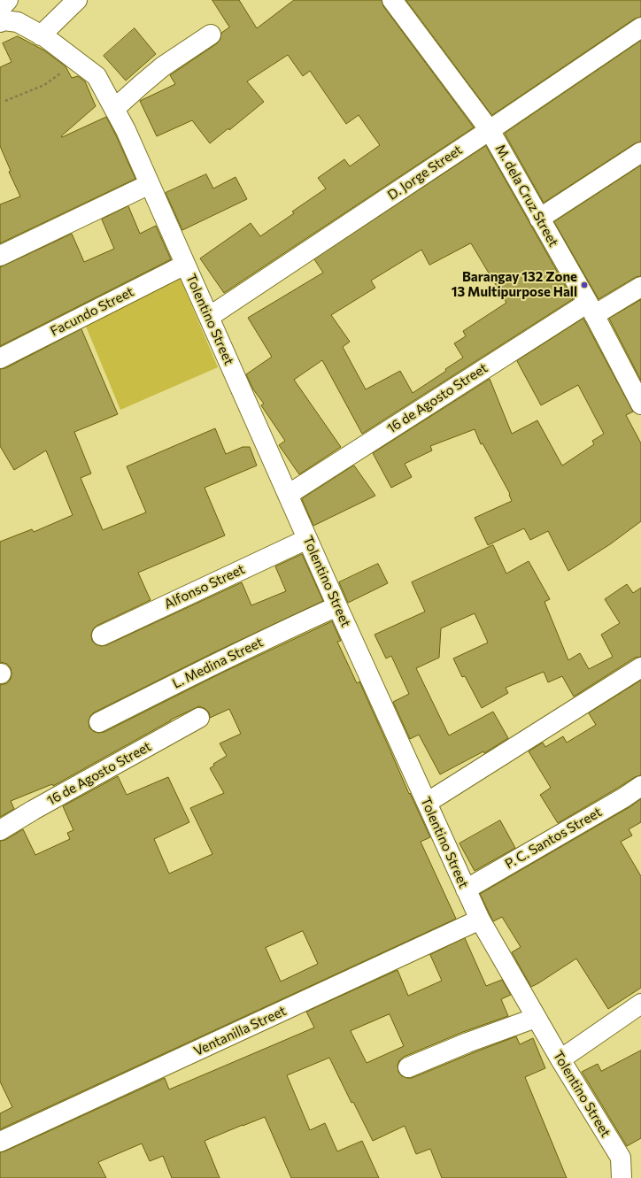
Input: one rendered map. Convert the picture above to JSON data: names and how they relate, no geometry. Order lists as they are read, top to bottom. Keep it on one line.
{"streets":{"street":["D. Jorge Street","M. dela Cruz Street","Facundo Street","Tolentino Street","16 de Agosto Street","Alfonso Street","L. Medina Street","P. C. Santos Street","Ventanilla Street"]},"crossings":[["D. Jorge Street","M. dela Cruz Street"],["D. Jorge Street","Tolentino Street"],["M. dela Cruz Street","16 de Agosto Street"],["Facundo Street","Tolentino Street"],["Tolentino Street","16 de Agosto Street"],["Tolentino Street","Alfonso Street"],["Tolentino Street","L. Medina Street"],["Tolentino Street","P. C. Santos Street"],["Tolentino Street","Ventanilla Street"]],"places":["Barangay 132 Zone 13 Multipurpose Hall"]}
